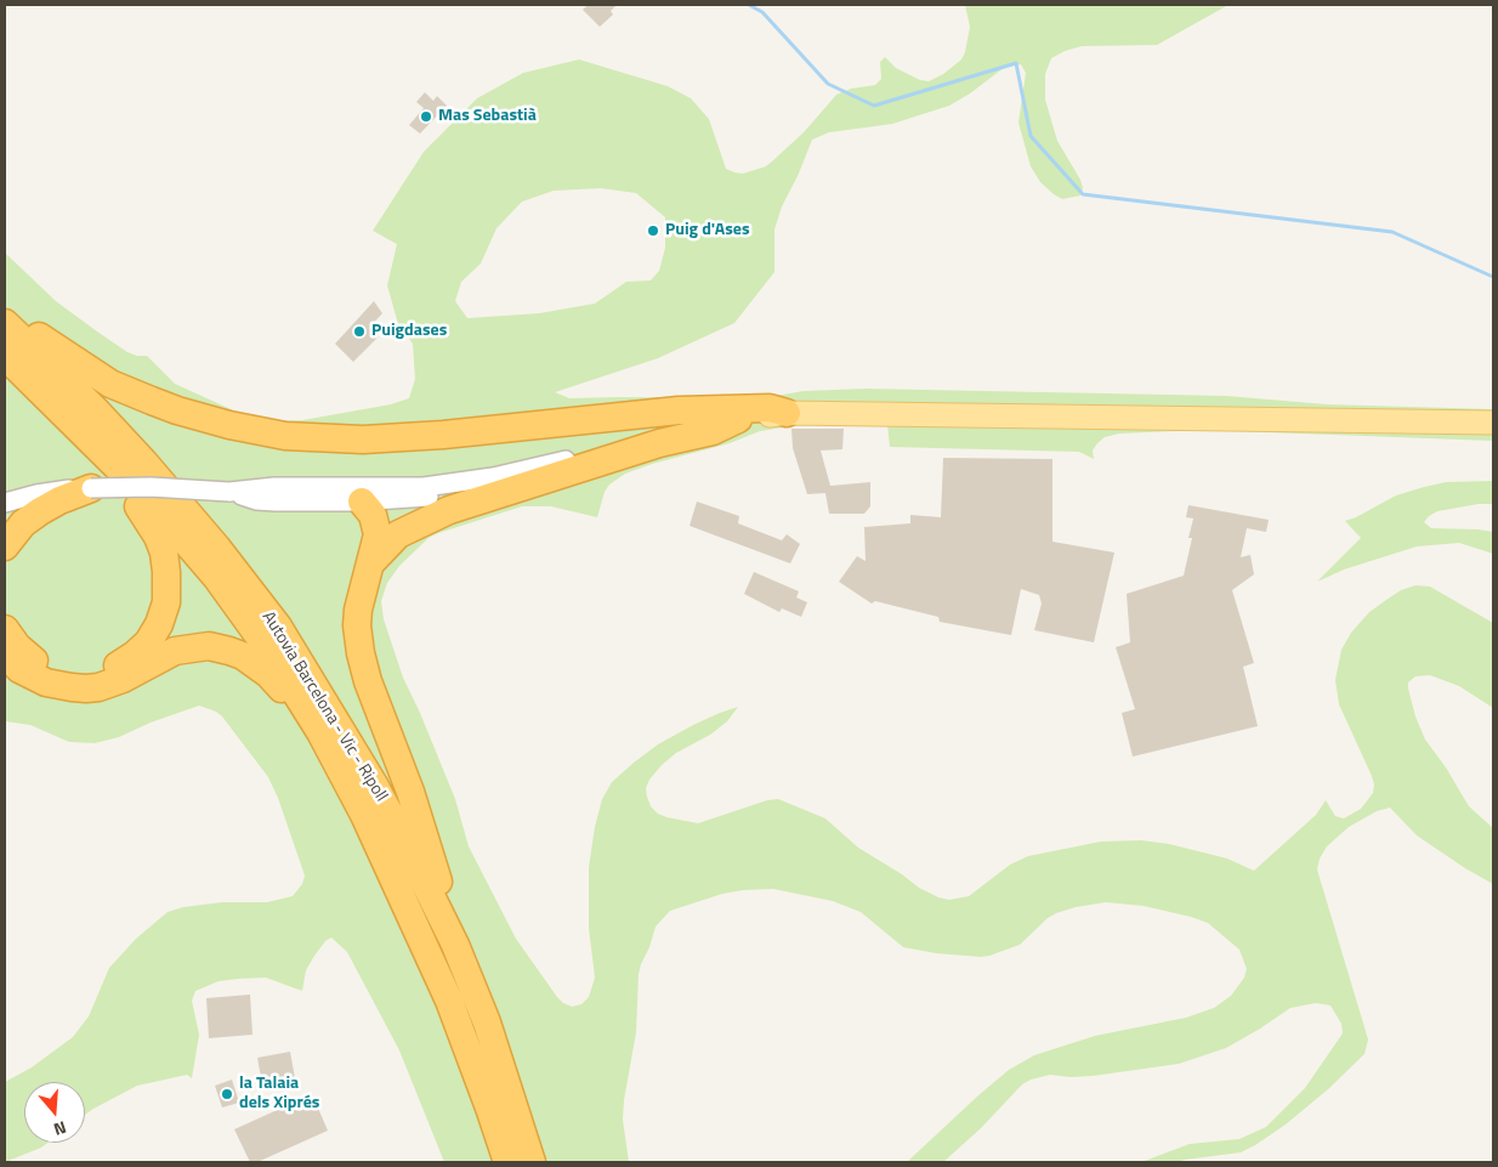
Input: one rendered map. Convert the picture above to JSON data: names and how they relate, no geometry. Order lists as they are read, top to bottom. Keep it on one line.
{"streets":{"highway":["Autovia Barcelona - Vic - Ripoll"]},"places":["Mas Sebastià","Puig d'Ases","Puigdases","la Talaia dels Xiprés"],"north":"bottom"}
